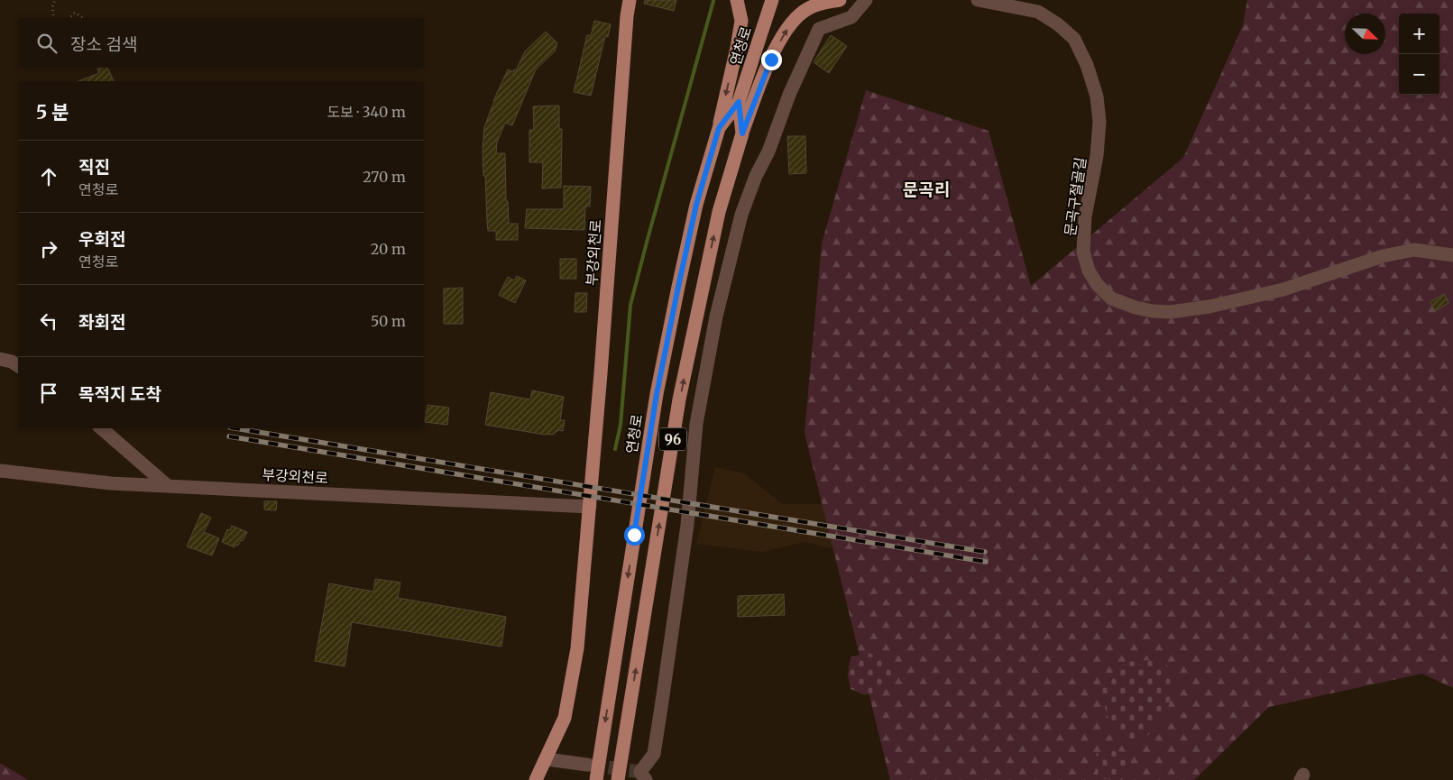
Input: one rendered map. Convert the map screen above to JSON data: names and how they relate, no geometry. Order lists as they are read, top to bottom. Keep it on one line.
{"streets":{"main road":["연청로","부강외천로","96"],"street":["문곡구절골길"]},"districts":["문곡리"],"north":"bottom right","page":{"map_buttons":["+","−"],"search":"장소 검색","heading":["5 분","도보 · 340 m"],"list":[["직진","연청로","270 m"],["우회전","연청로","20 m"],["좌회전","50 m"],"목적지 도착"]}}
